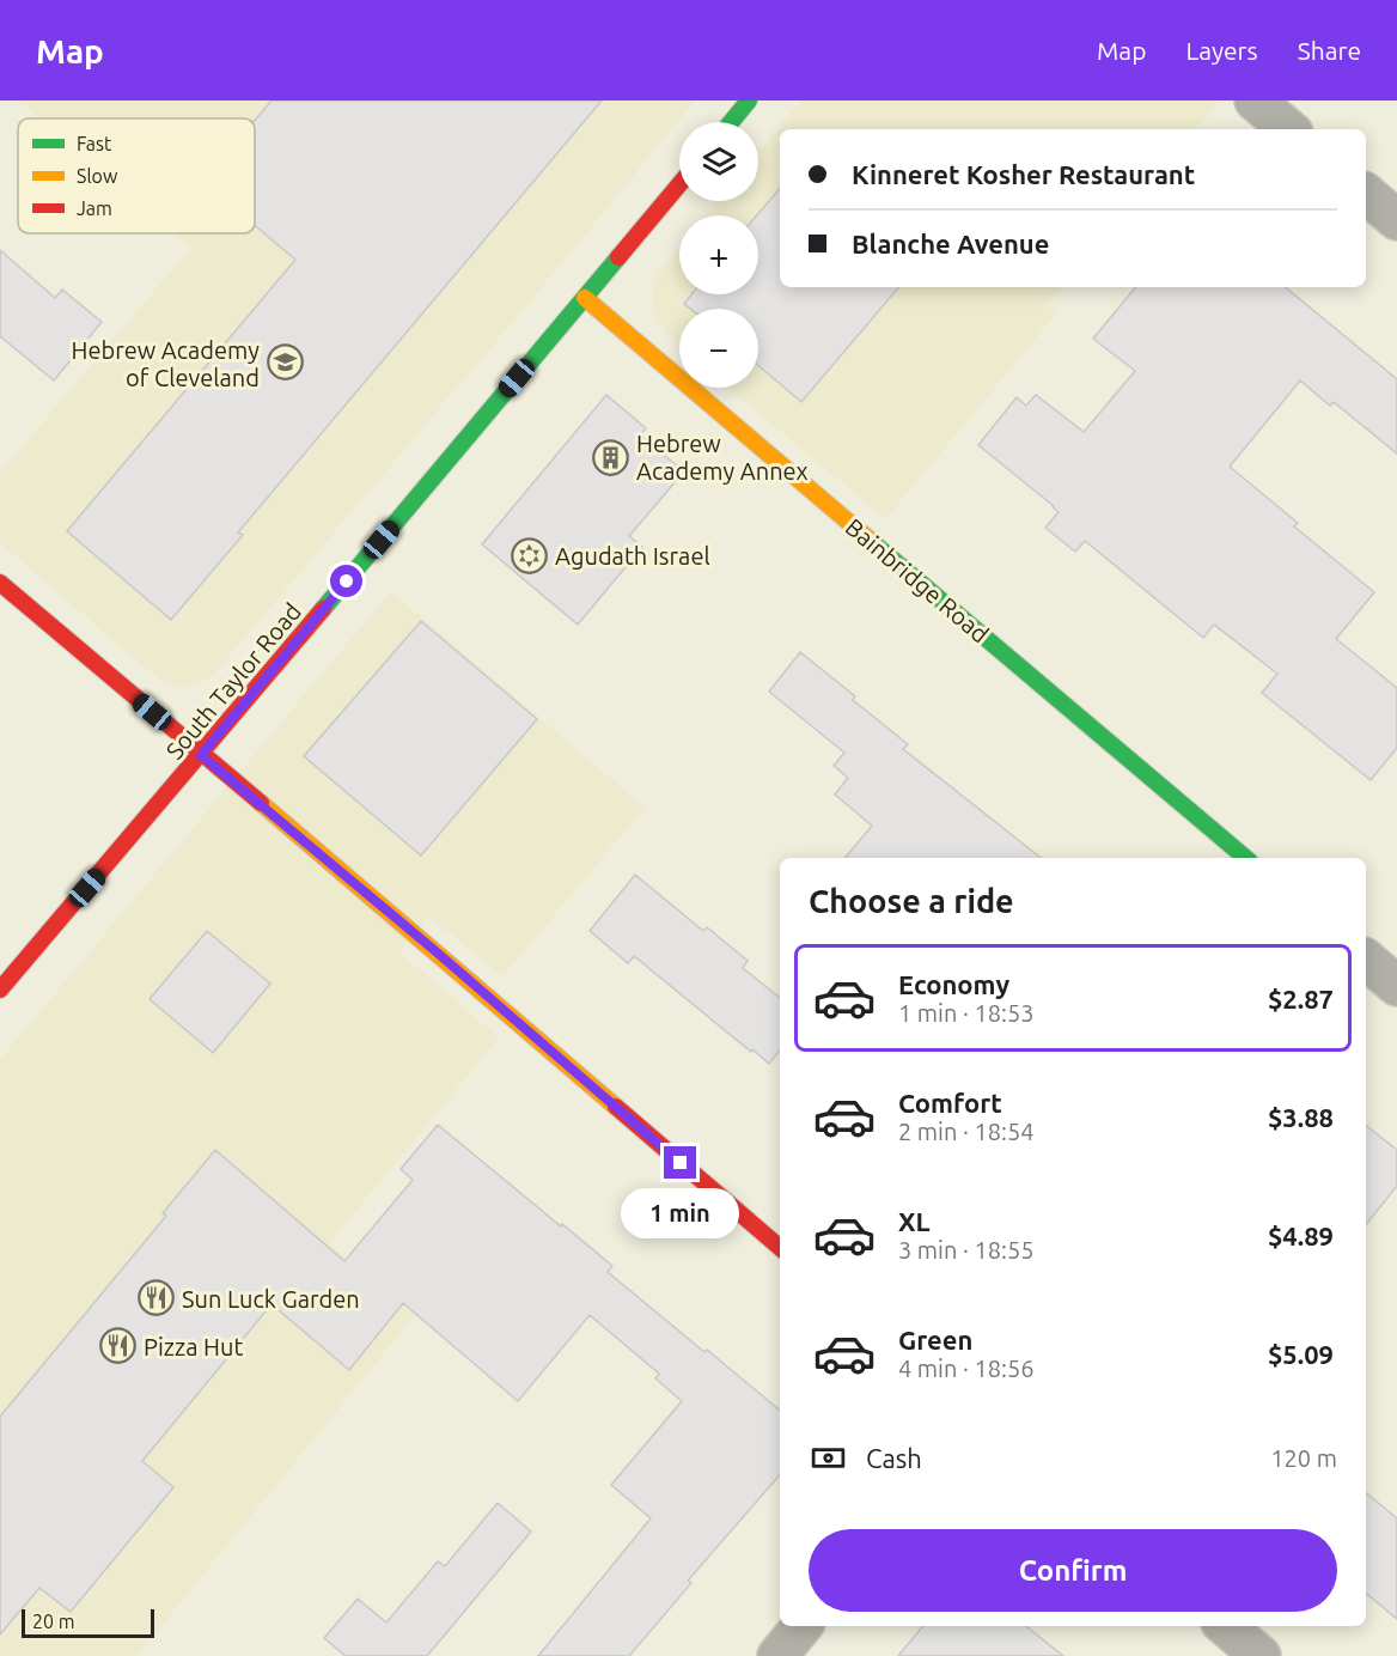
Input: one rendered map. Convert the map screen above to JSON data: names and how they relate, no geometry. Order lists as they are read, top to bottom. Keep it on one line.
{"streets":{"street":["Bainbridge Road","South Taylor Road"]},"crossings":[["Bainbridge Road","South Taylor Road"]],"places":{"school or university":["Hebrew Academy of Cleveland"],"building":["Hebrew Academy Annex"],"synagogue":["Agudath Israel"],"restaurant":["Sun Luck Garden","Pizza Hut"]},"legend":["Fast","Slow","Jam"],"scale_bar":"20 m","page":{"header":"Map","nav":["Map","Layers","Share"],"map_buttons":["+","−"],"banner":["Kinneret Kosher Restaurant","Blanche Avenue"],"heading":"Choose a ride","list":[{"name":"Economy","note":"1 min · 18:53","value":"$2.87"},{"name":"Comfort","note":"2 min · 18:54","value":"$3.88"},{"name":"XL","note":"3 min · 18:55","value":"$4.89"},{"name":"Green","note":"4 min · 18:56","value":"$5.09"}],"bubble":"1 min","pay":["Cash","120 m"],"buttons":"Confirm","scale":"20 m"}}
